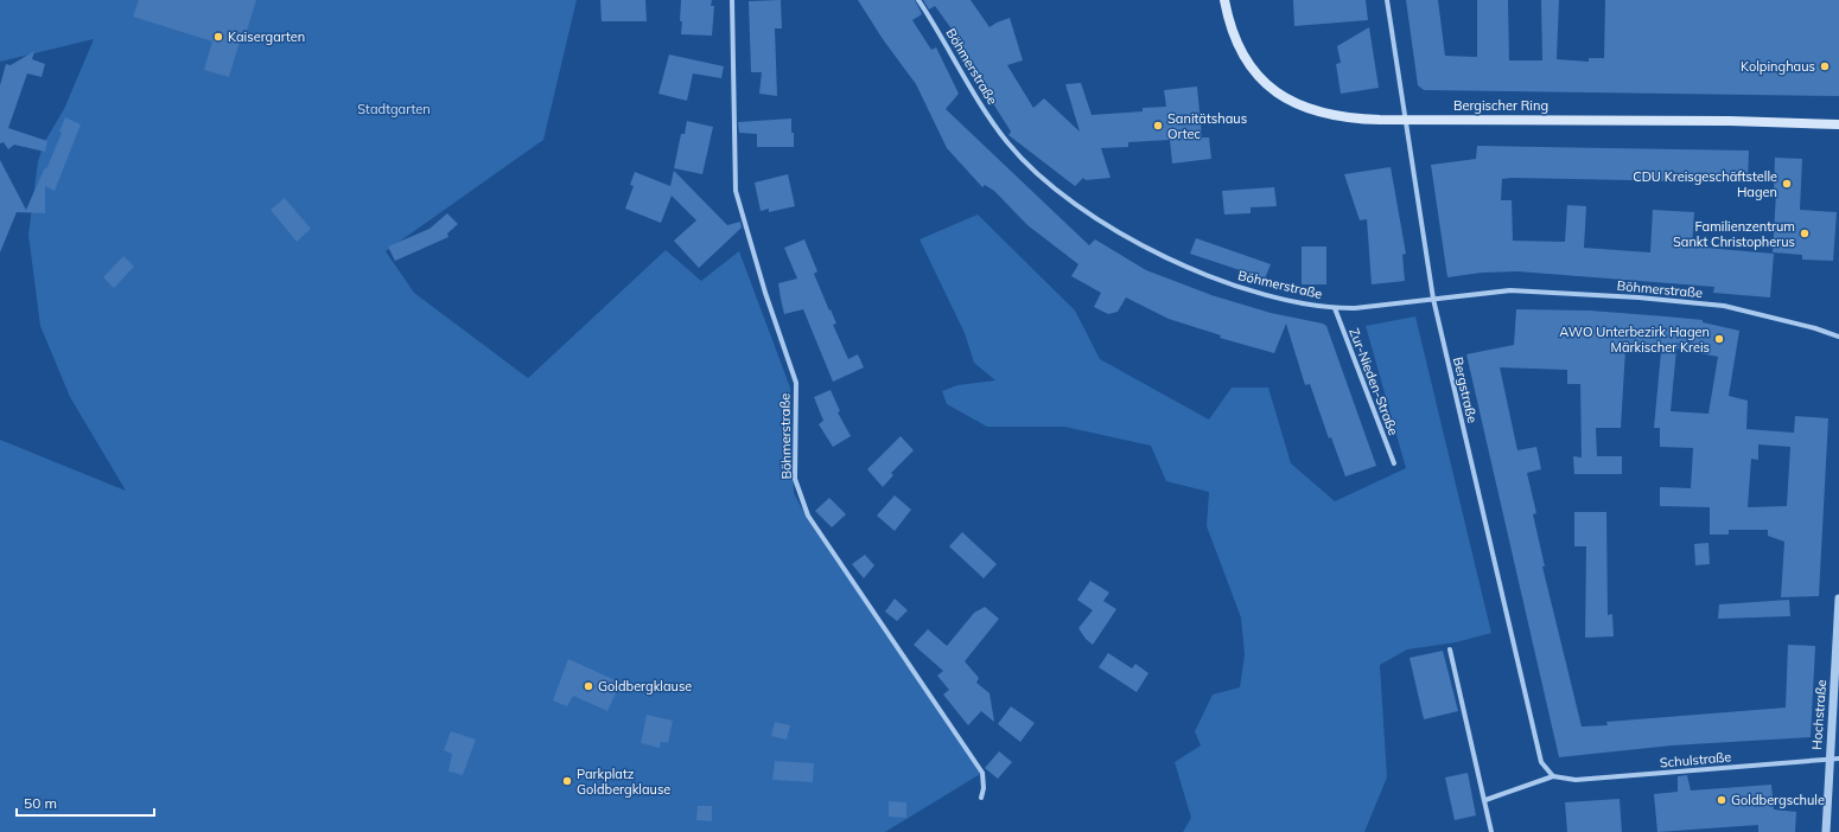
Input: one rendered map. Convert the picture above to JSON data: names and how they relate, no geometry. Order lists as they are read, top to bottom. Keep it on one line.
{"streets":{"main road":["Bergischer Ring"],"street":["Böhmerstraße","Zur-Nieden-Straße","Bergstraße","Hochstraße","Schulstraße"]},"crossings":[["Böhmerstraße","Zur-Nieden-Straße"],["Böhmerstraße","Bergstraße"],["Bergischer Ring","Bergstraße"],["Bergstraße","Schulstraße"],["Hochstraße","Schulstraße"]],"parks":["Stadtgarten"],"places":["Kaisergarten","Kolpinghaus","Sanitätshaus Ortec","CDU Kreisgeschäftstelle Hagen","Familienzentrum Sankt Christopherus","AWO Unterbezirk Hagen Märkischer Kreis","Goldbergklause","Parkplatz Goldbergklause","Goldbergschule"],"scale_bar":"50 m"}
